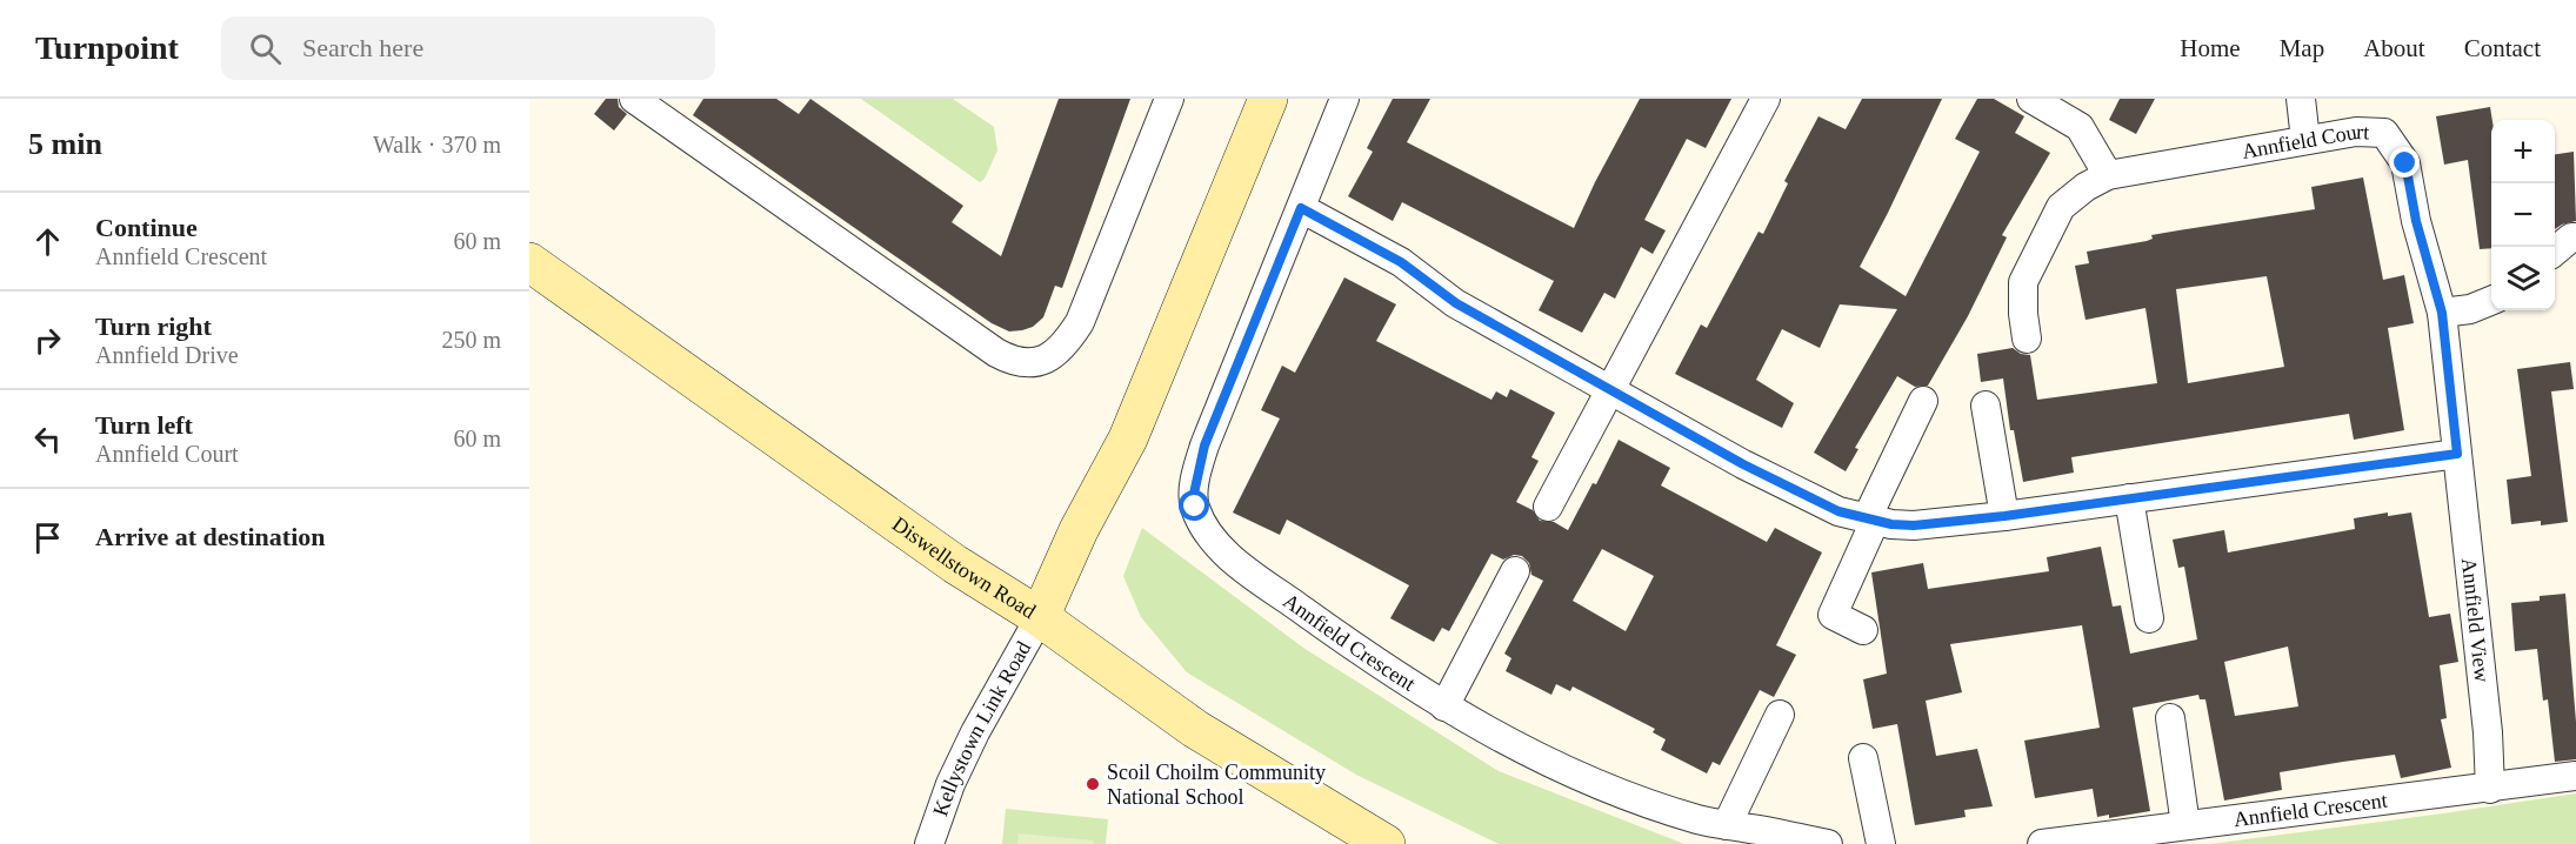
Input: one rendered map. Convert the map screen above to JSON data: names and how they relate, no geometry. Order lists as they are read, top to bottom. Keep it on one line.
{"streets":{"street":["Annfield Court","Diswellstown Road","Annfield View","Annfield Crescent","Kellystown Link Road"]},"crossings":[["Annfield Court","Annfield View"],["Diswellstown Road","Kellystown Link Road"],["Annfield View","Annfield Crescent"]],"places":["Scoil Choilm Community National School"],"page":{"header":"Turnpoint","search":"Search here","nav":["Home","Map","About","Contact"],"heading":["5 min","Walk · 370 m"],"map_buttons":["+","−"],"list":[["Continue","Annfield Crescent","60 m"],["Turn right","Annfield Drive","250 m"],["Turn left","Annfield Court","60 m"],"Arrive at destination"]}}
